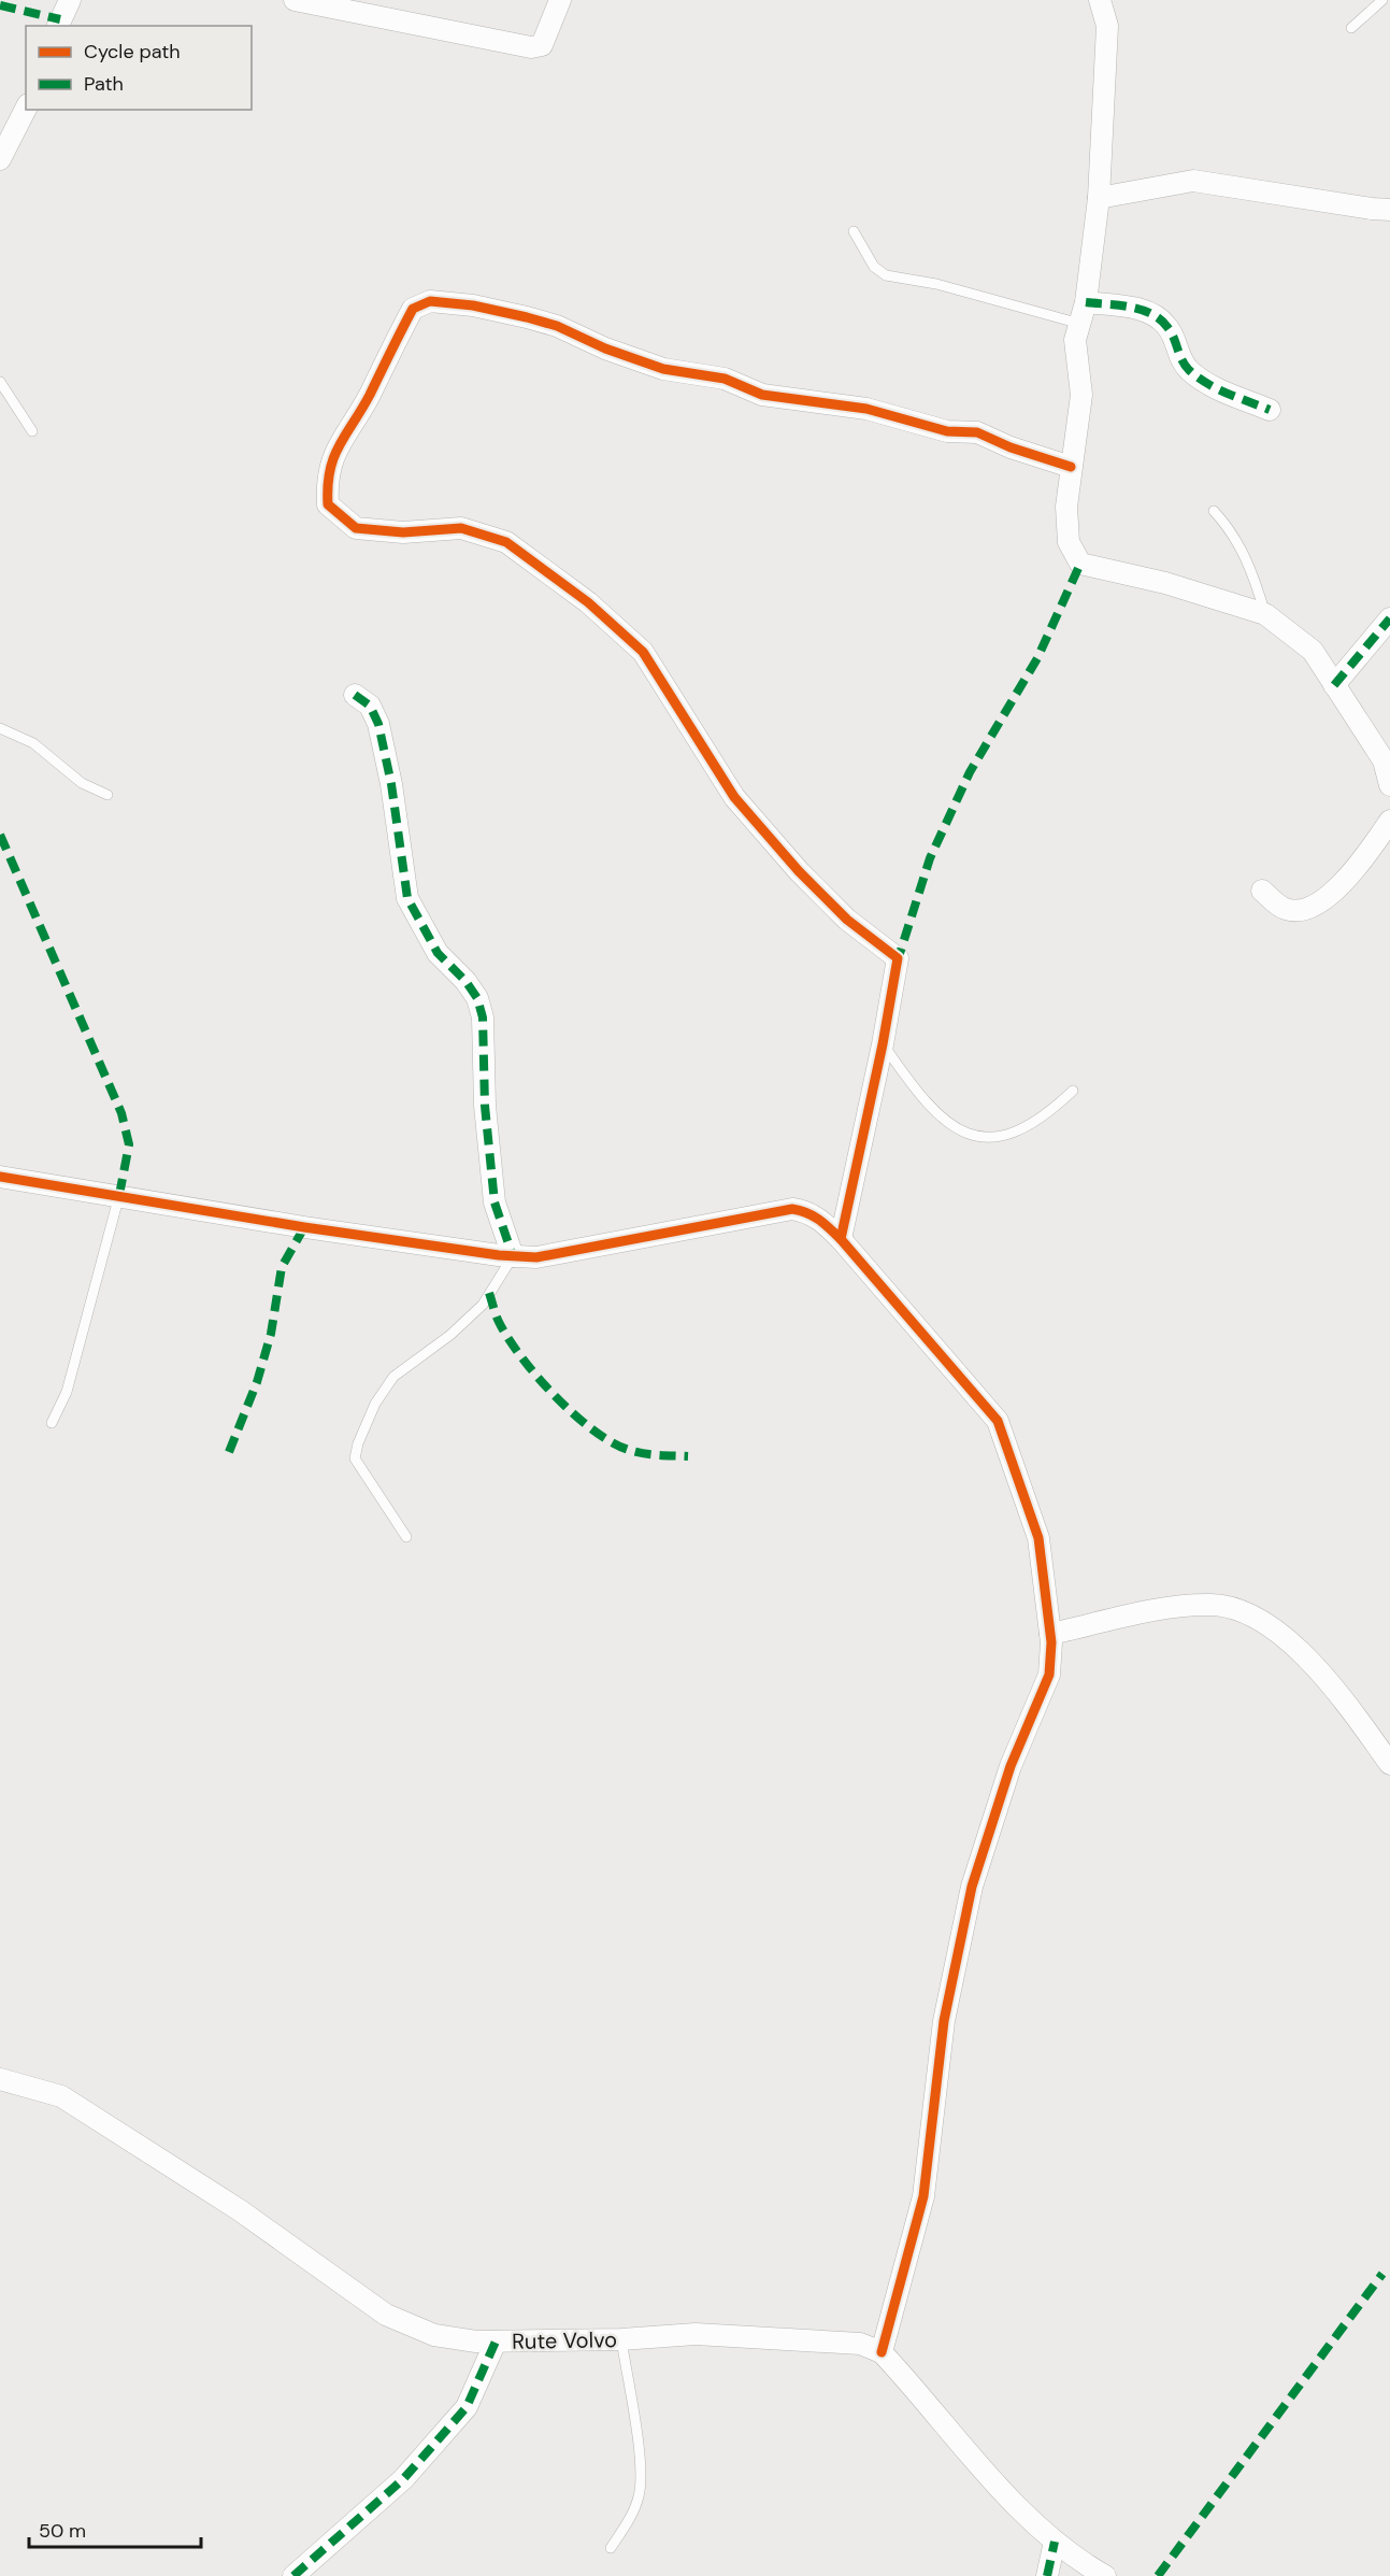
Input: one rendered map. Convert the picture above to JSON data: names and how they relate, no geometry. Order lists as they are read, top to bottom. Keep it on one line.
{"streets":{"street":["Rute Volvo"]},"legend":["Cycle path","Path"],"scale_bar":"50 m"}
